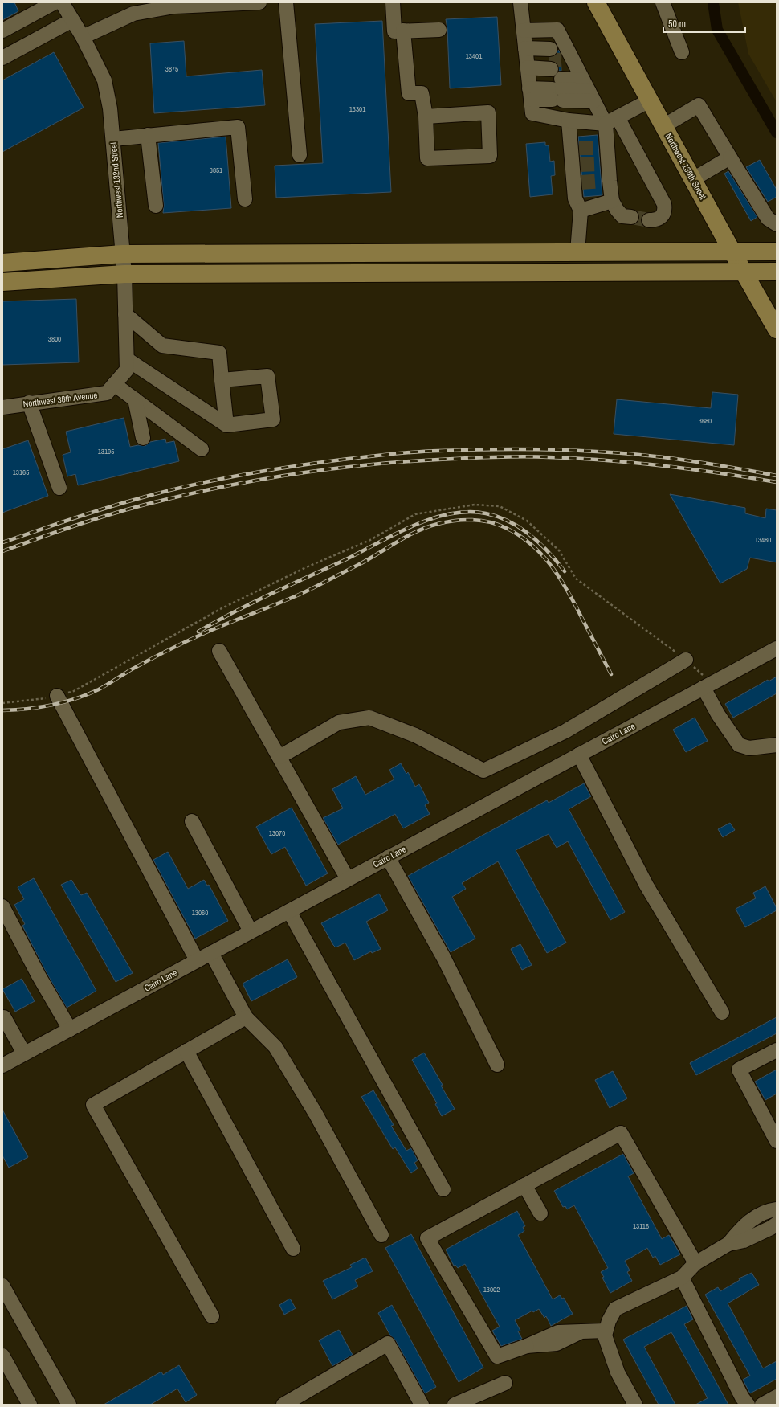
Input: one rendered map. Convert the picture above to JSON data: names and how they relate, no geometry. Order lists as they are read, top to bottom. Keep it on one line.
{"streets":{"main road":["Northwest 135th Street"],"street":["Northwest 132nd Street","Northwest 38th Avenue","Cairo Lane"]},"crossings":[["Northwest 132nd Street","Northwest 38th Avenue"]],"house_numbers":["13401","3875","13301","3851","3800","3680","13195","13165","13480","13070","13060","13116","13002"],"scale_bar":"50 m"}
